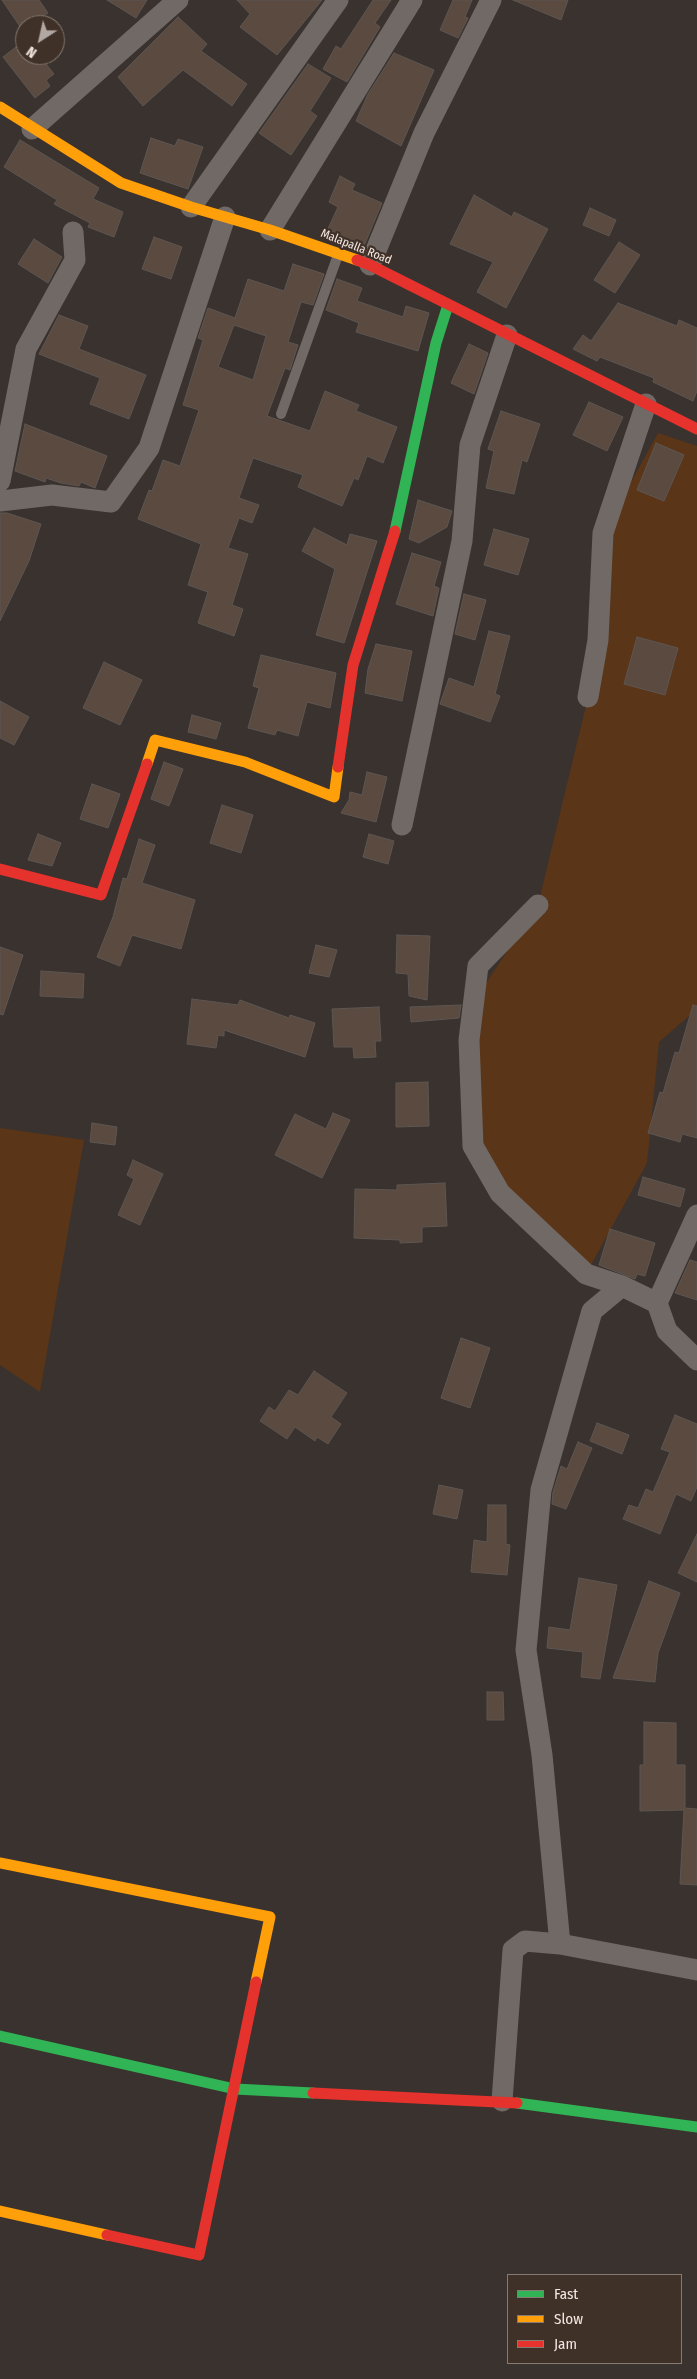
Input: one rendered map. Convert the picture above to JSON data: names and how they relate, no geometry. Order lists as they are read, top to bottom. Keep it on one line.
{"streets":{"street":["Malapalla Road"]},"legend":["Fast","Slow","Jam"],"north":"bottom left"}
